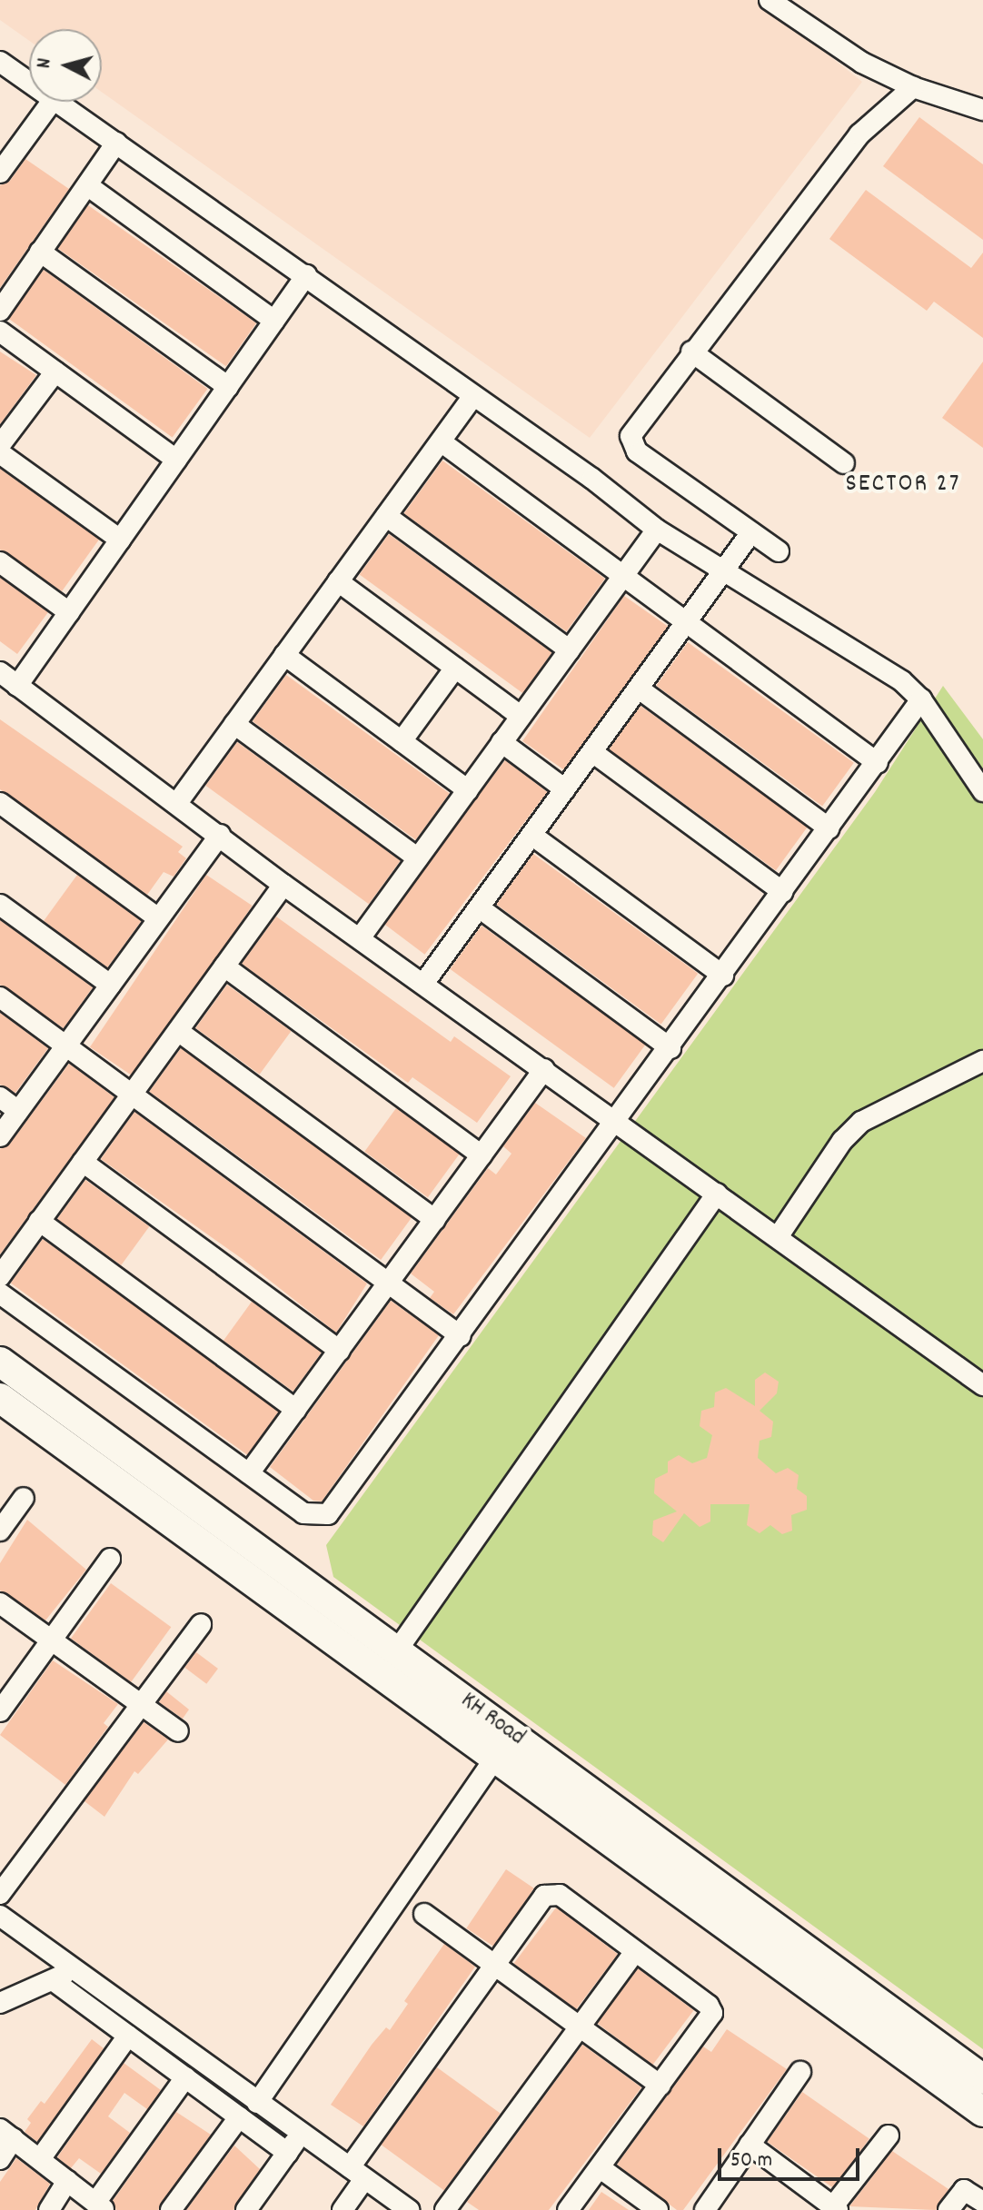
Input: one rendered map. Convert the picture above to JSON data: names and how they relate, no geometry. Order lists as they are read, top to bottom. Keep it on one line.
{"streets":{"main road":["KH Road"]},"districts":["SECTOR 27"],"scale_bar":"50 m","north":"left"}
